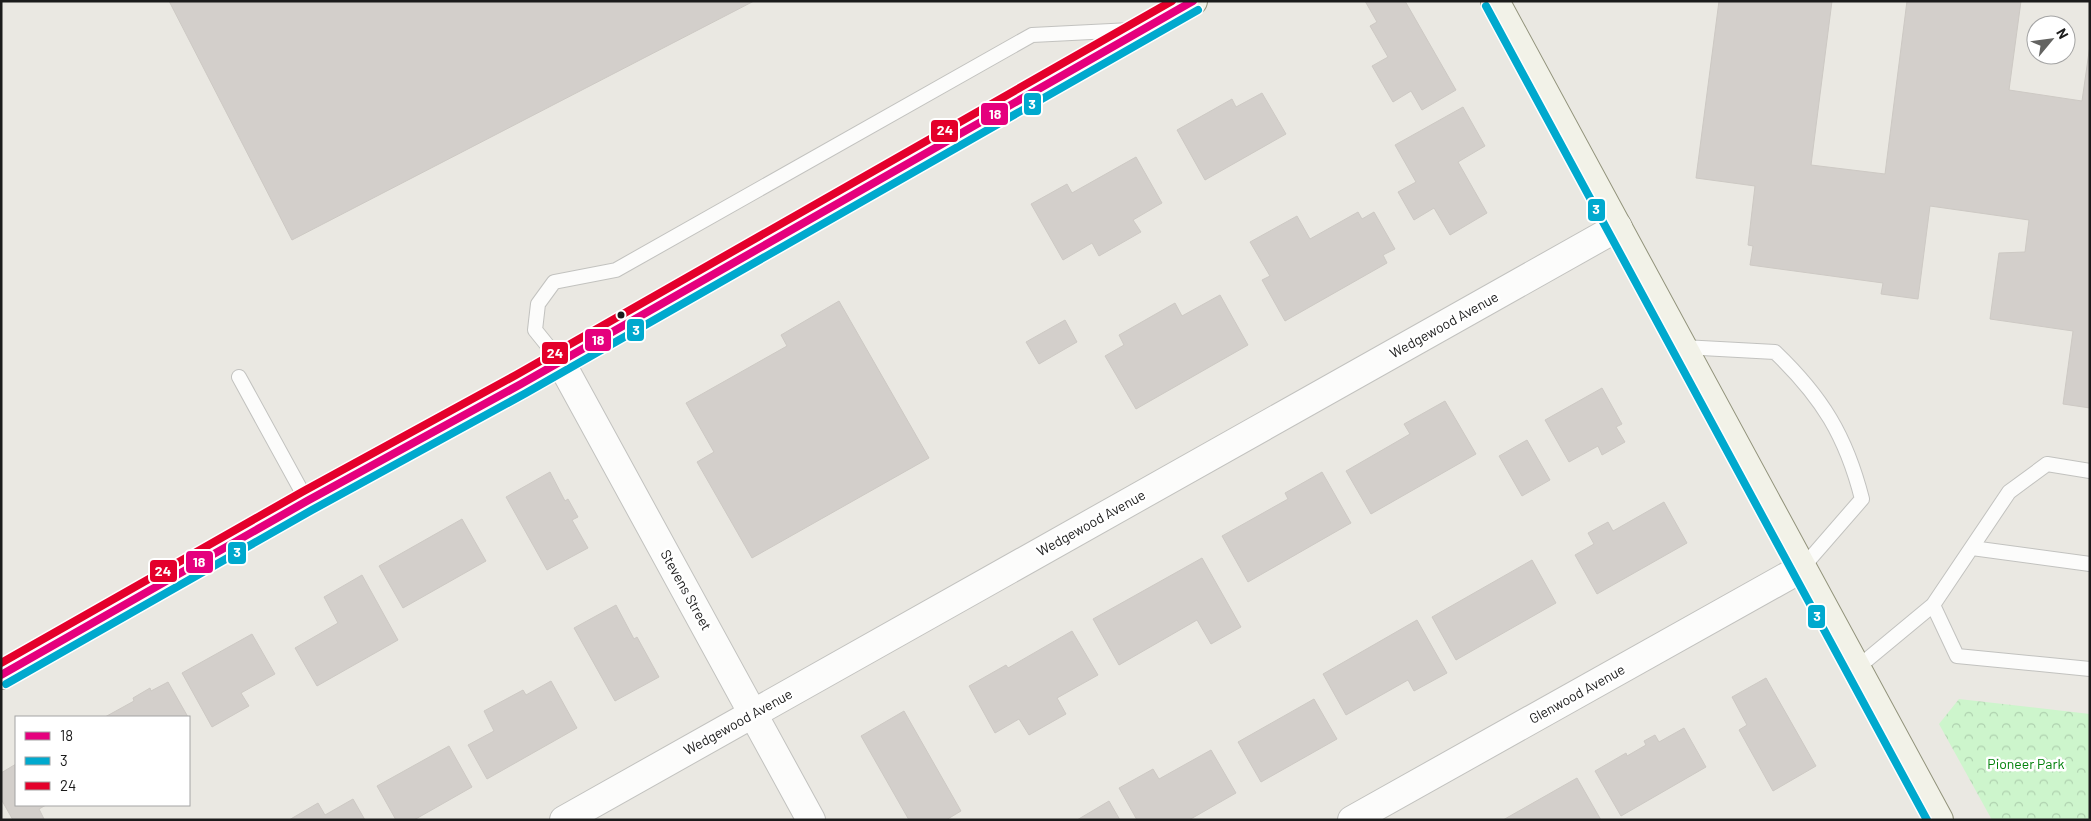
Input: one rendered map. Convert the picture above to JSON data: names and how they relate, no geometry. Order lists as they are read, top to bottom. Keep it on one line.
{"streets":{"street":["Wedgewood Avenue","Stevens Street","Glenwood Avenue"]},"crossings":[["Wedgewood Avenue","Stevens Street"]],"parks":["Pioneer Park"],"lines":["transit line 18","transit line 24","transit line 3"],"legend":["18","3","24"],"north":"top right"}
